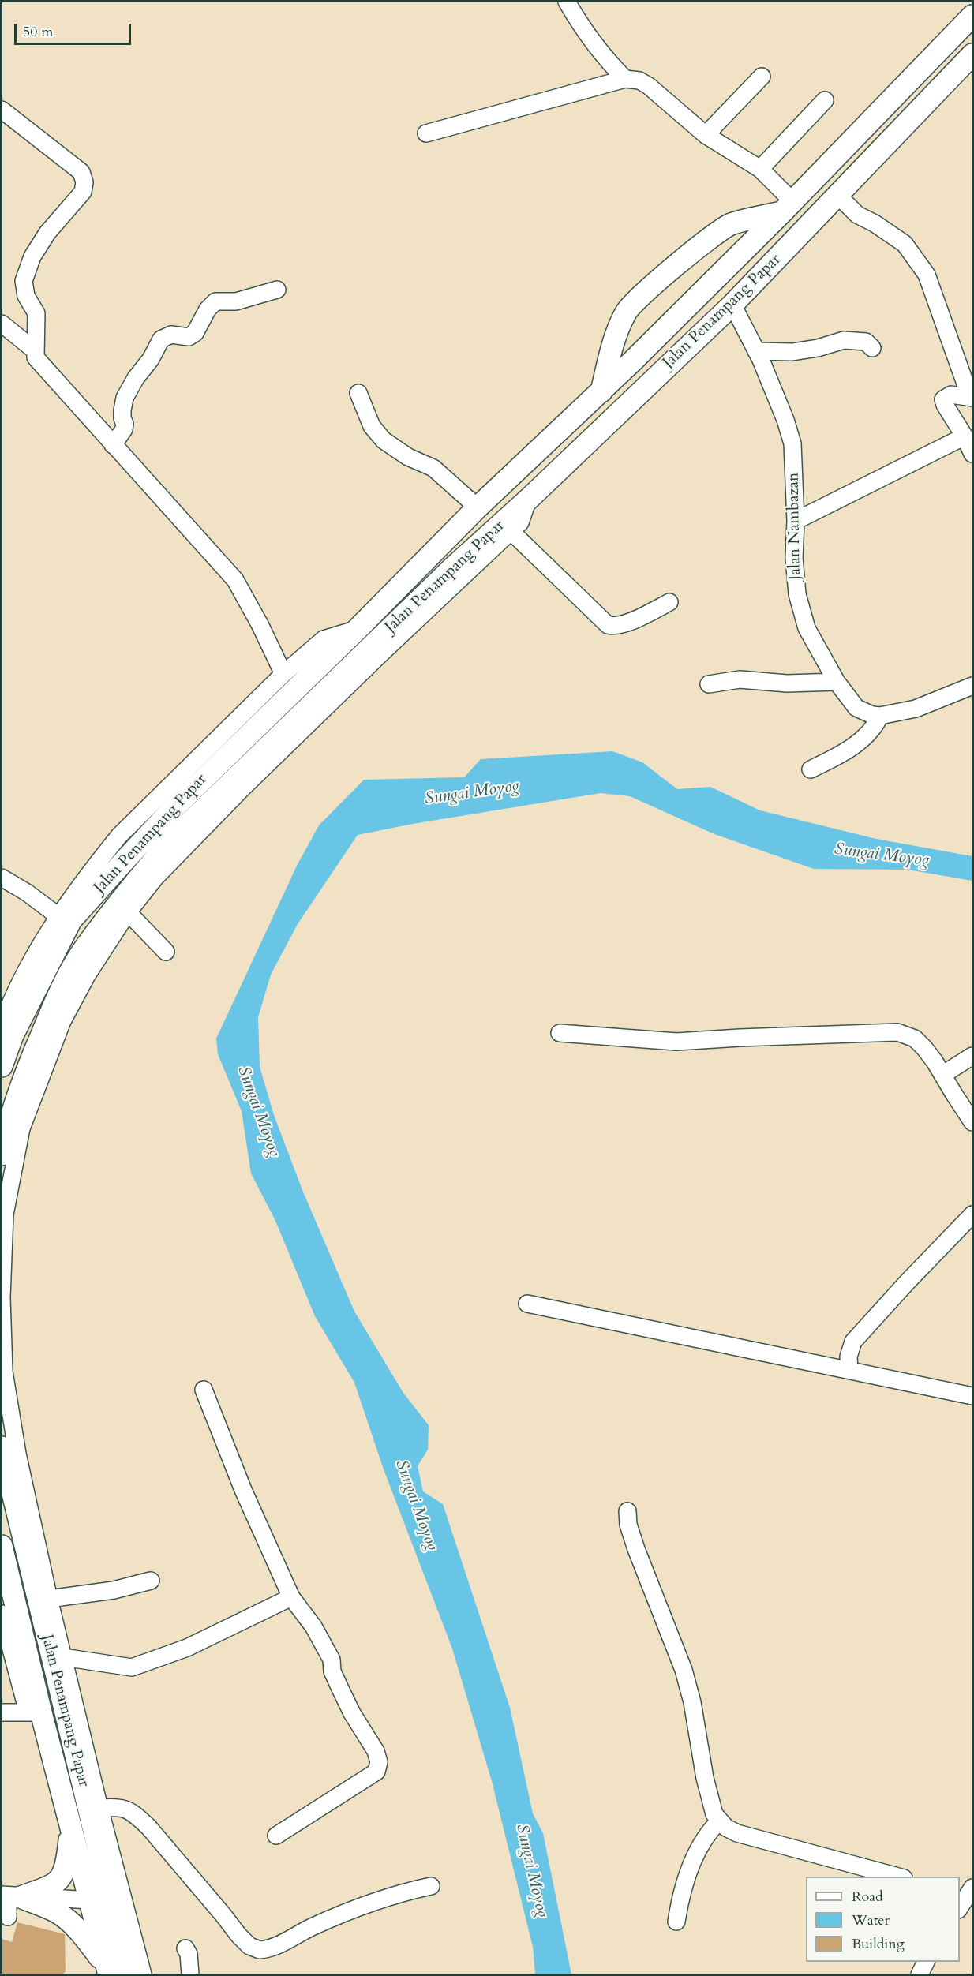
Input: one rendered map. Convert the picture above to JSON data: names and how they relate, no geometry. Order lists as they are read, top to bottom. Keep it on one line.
{"streets":{"main road":["Jalan Penampang Papar"],"street":["Jalan Nambazan"]},"crossings":[["Jalan Penampang Papar","Jalan Nambazan"]],"water":["Sungai Moyog"],"legend":["Road","Water","Building"],"scale_bar":"50 m"}
